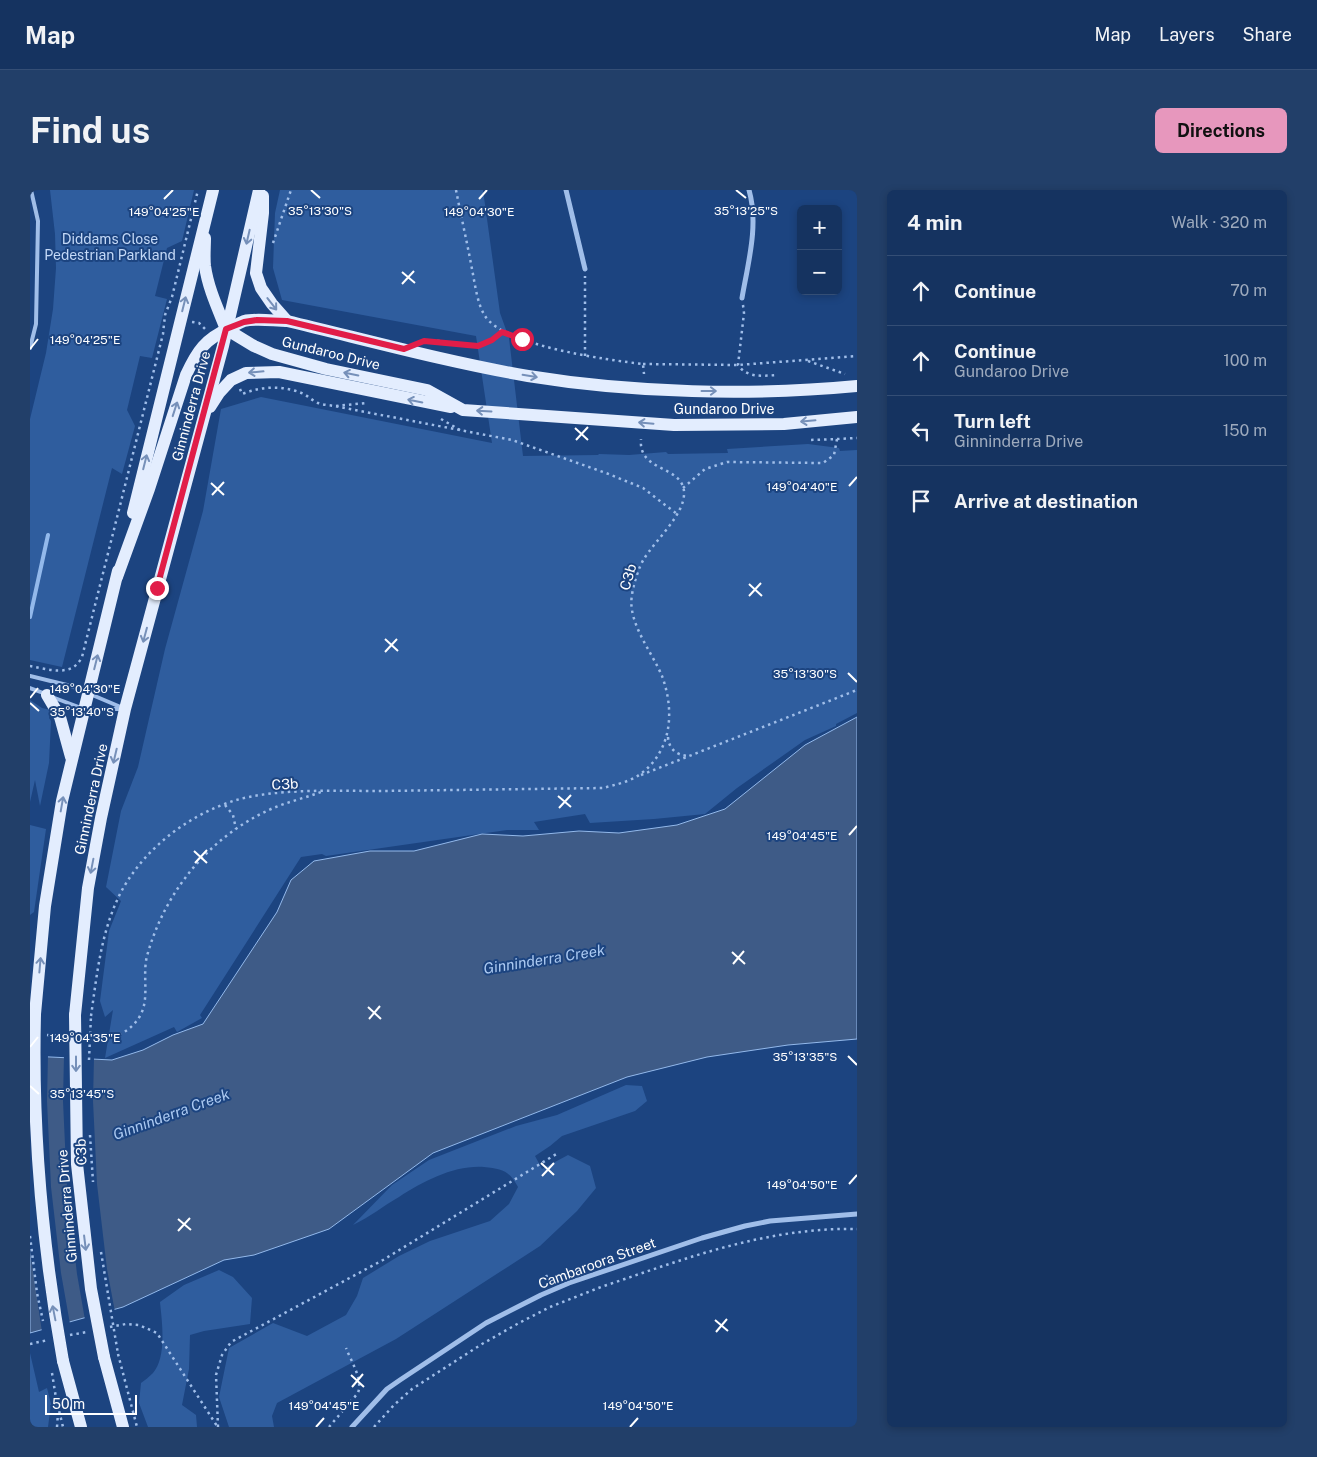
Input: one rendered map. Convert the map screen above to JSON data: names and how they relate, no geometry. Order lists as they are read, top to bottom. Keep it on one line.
{"streets":{"main road":["Gundaroo Drive","Ginninderra Drive"],"street":["Cambaroora Street"],"path":["C3b"]},"crossings":[["Gundaroo Drive","Ginninderra Drive"]],"water":["Ginninderra Creek"],"parks":["Diddams Close Pedestrian Parkland"],"scale_bar":"50 m","page":{"header":"Map","nav":["Map","Layers","Share"],"buttons":"Directions","title":"Find us","heading":["4 min","Walk · 320 m"],"map_buttons":["+","−"],"list":[["Continue","70 m"],["Continue","Gundaroo Drive","100 m"],["Turn left","Ginninderra Drive","150 m"],"Arrive at destination"],"scale":"50 m"},"coordinates":["35°13'30\"S","35°13'25\"S","149°04'25\"E","149°04'30\"E","149°04'40\"E","35°13'40\"S","149°04'45\"E","149°04'35\"E","35°13'35\"S","35°13'45\"S","149°04'50\"E"]}
